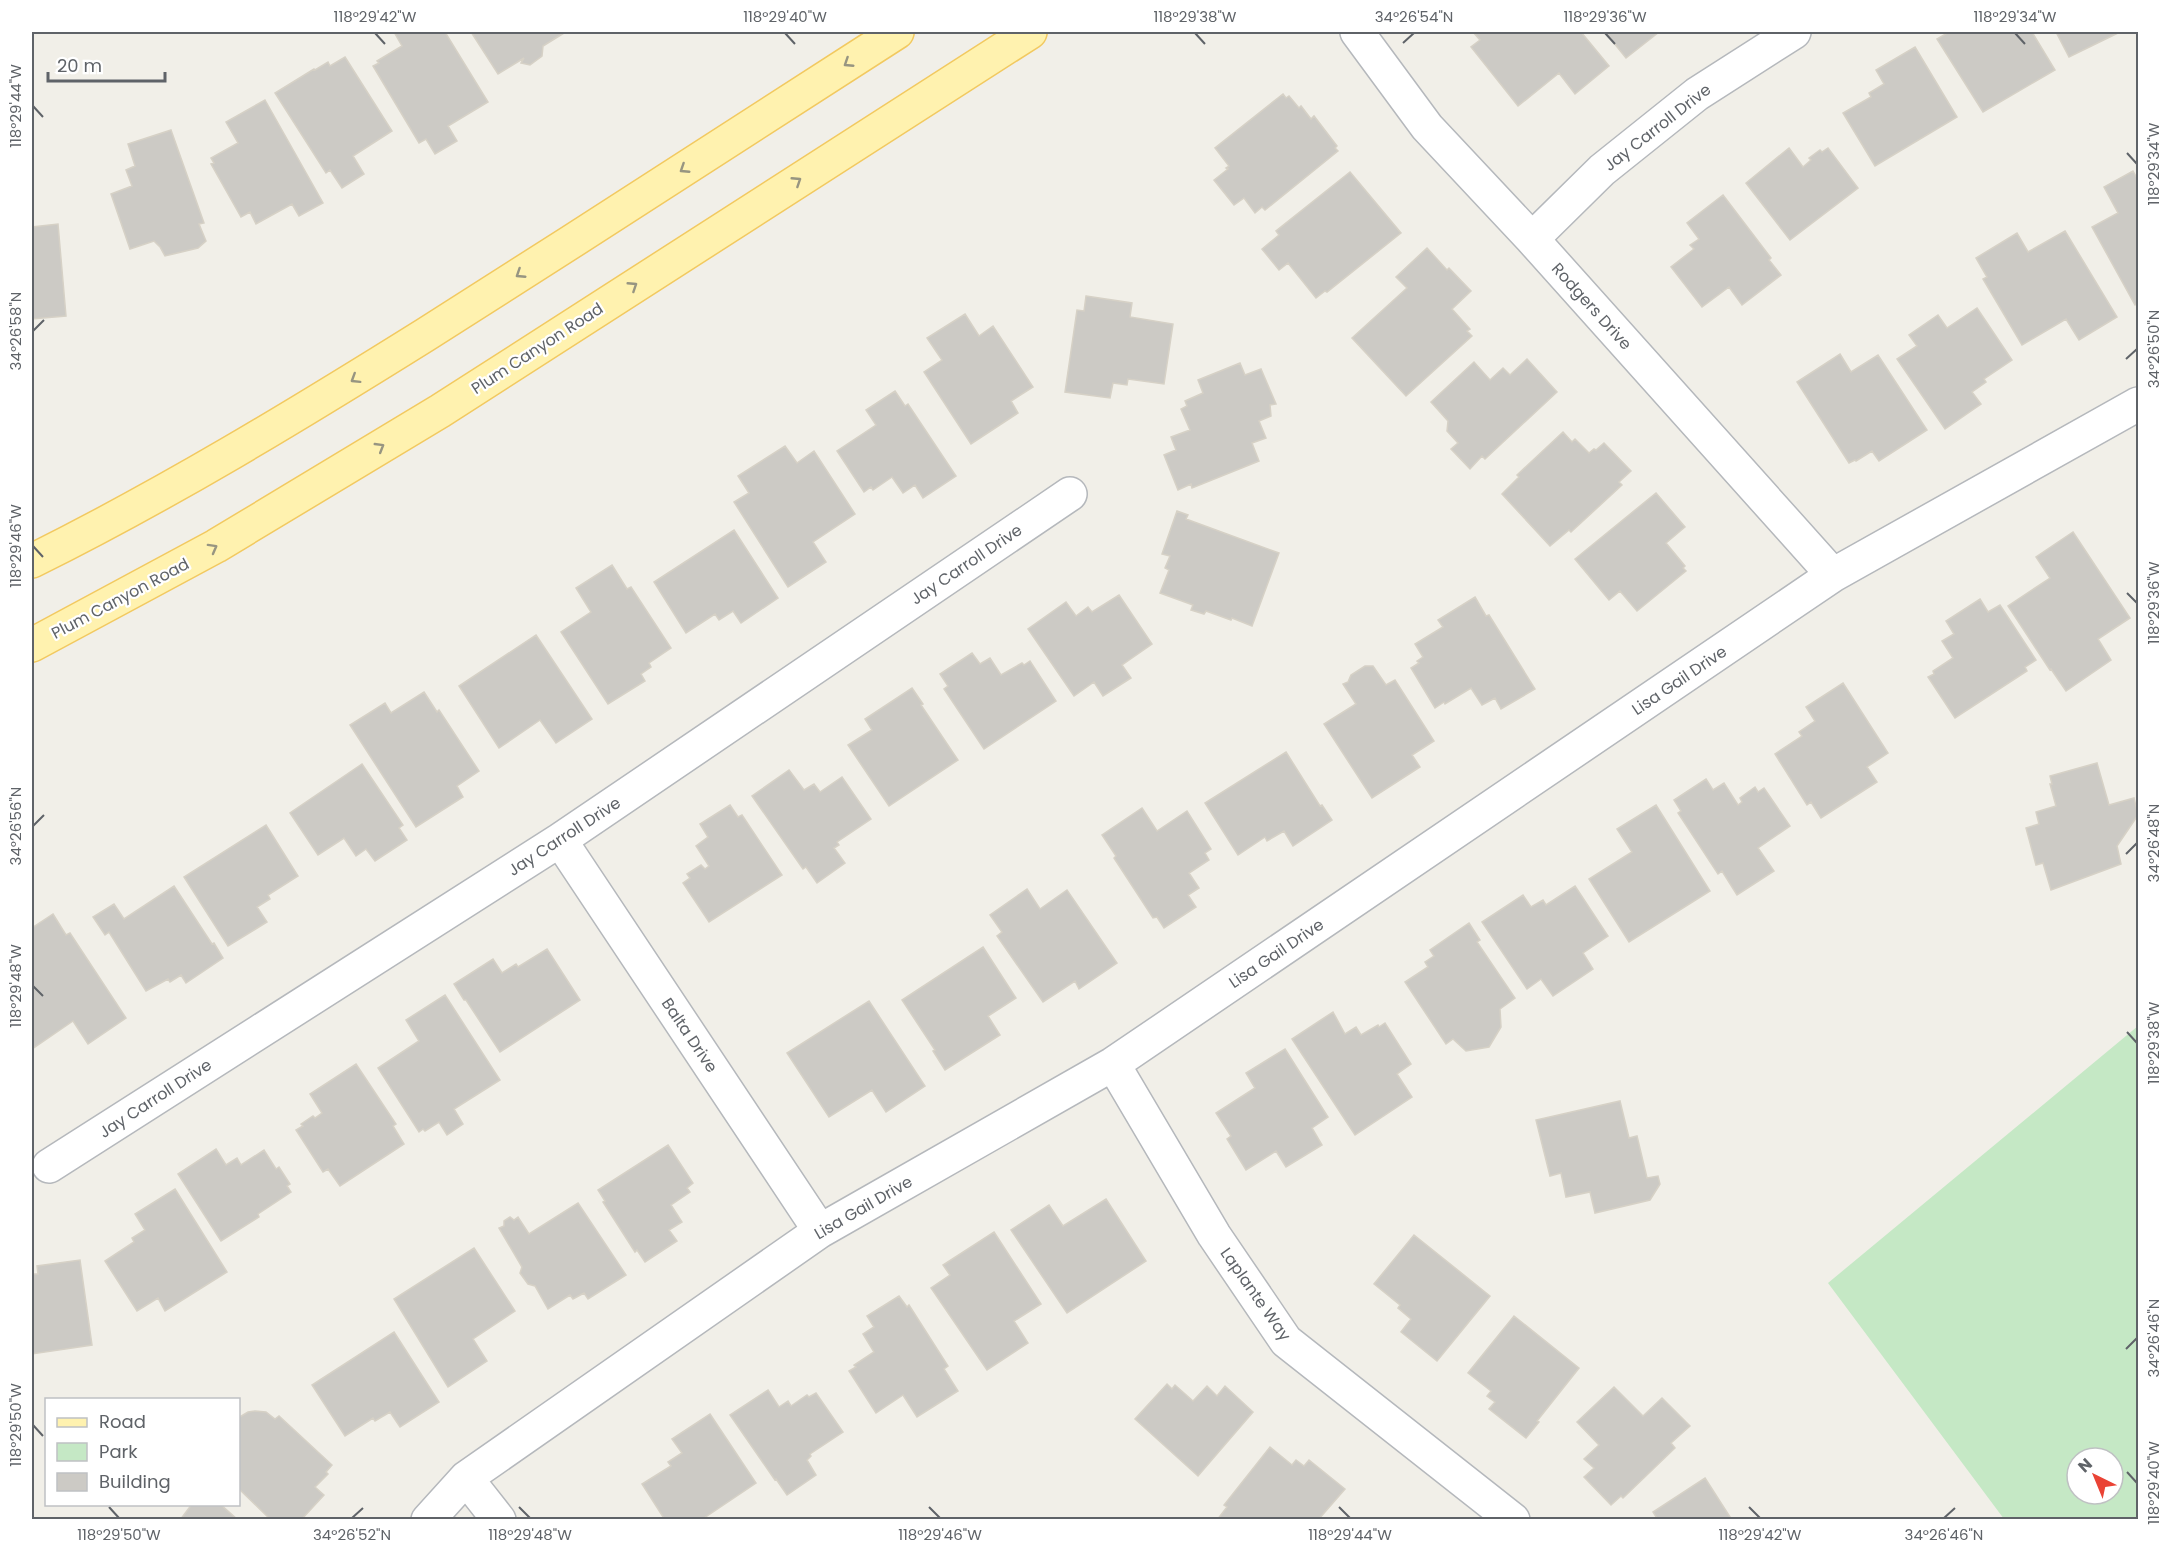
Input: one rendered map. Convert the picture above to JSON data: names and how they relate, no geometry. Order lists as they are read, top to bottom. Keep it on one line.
{"streets":{"main road":["Plum Canyon Road"],"street":["Jay Carroll Drive","Rodgers Drive","Lisa Gail Drive","Balta Drive","Laplante Way"]},"crossings":[["Jay Carroll Drive","Rodgers Drive"],["Jay Carroll Drive","Balta Drive"],["Rodgers Drive","Lisa Gail Drive"],["Lisa Gail Drive","Balta Drive"],["Lisa Gail Drive","Laplante Way"]],"legend":["Road","Park","Building"],"scale_bar":"20 m","north":"top left","coordinates":["118°29'42\"W","118°29'40\"W","118°29'38\"W","34°26'54\"N","118°29'36\"W","118°29'34\"W","118°29'44\"W","34°26'58\"N","34°26'50\"N","118°29'46\"W","34°26'56\"N","34°26'48\"N","118°29'48\"W","34°26'46\"N","118°29'50\"W","34°26'52\"N"]}
